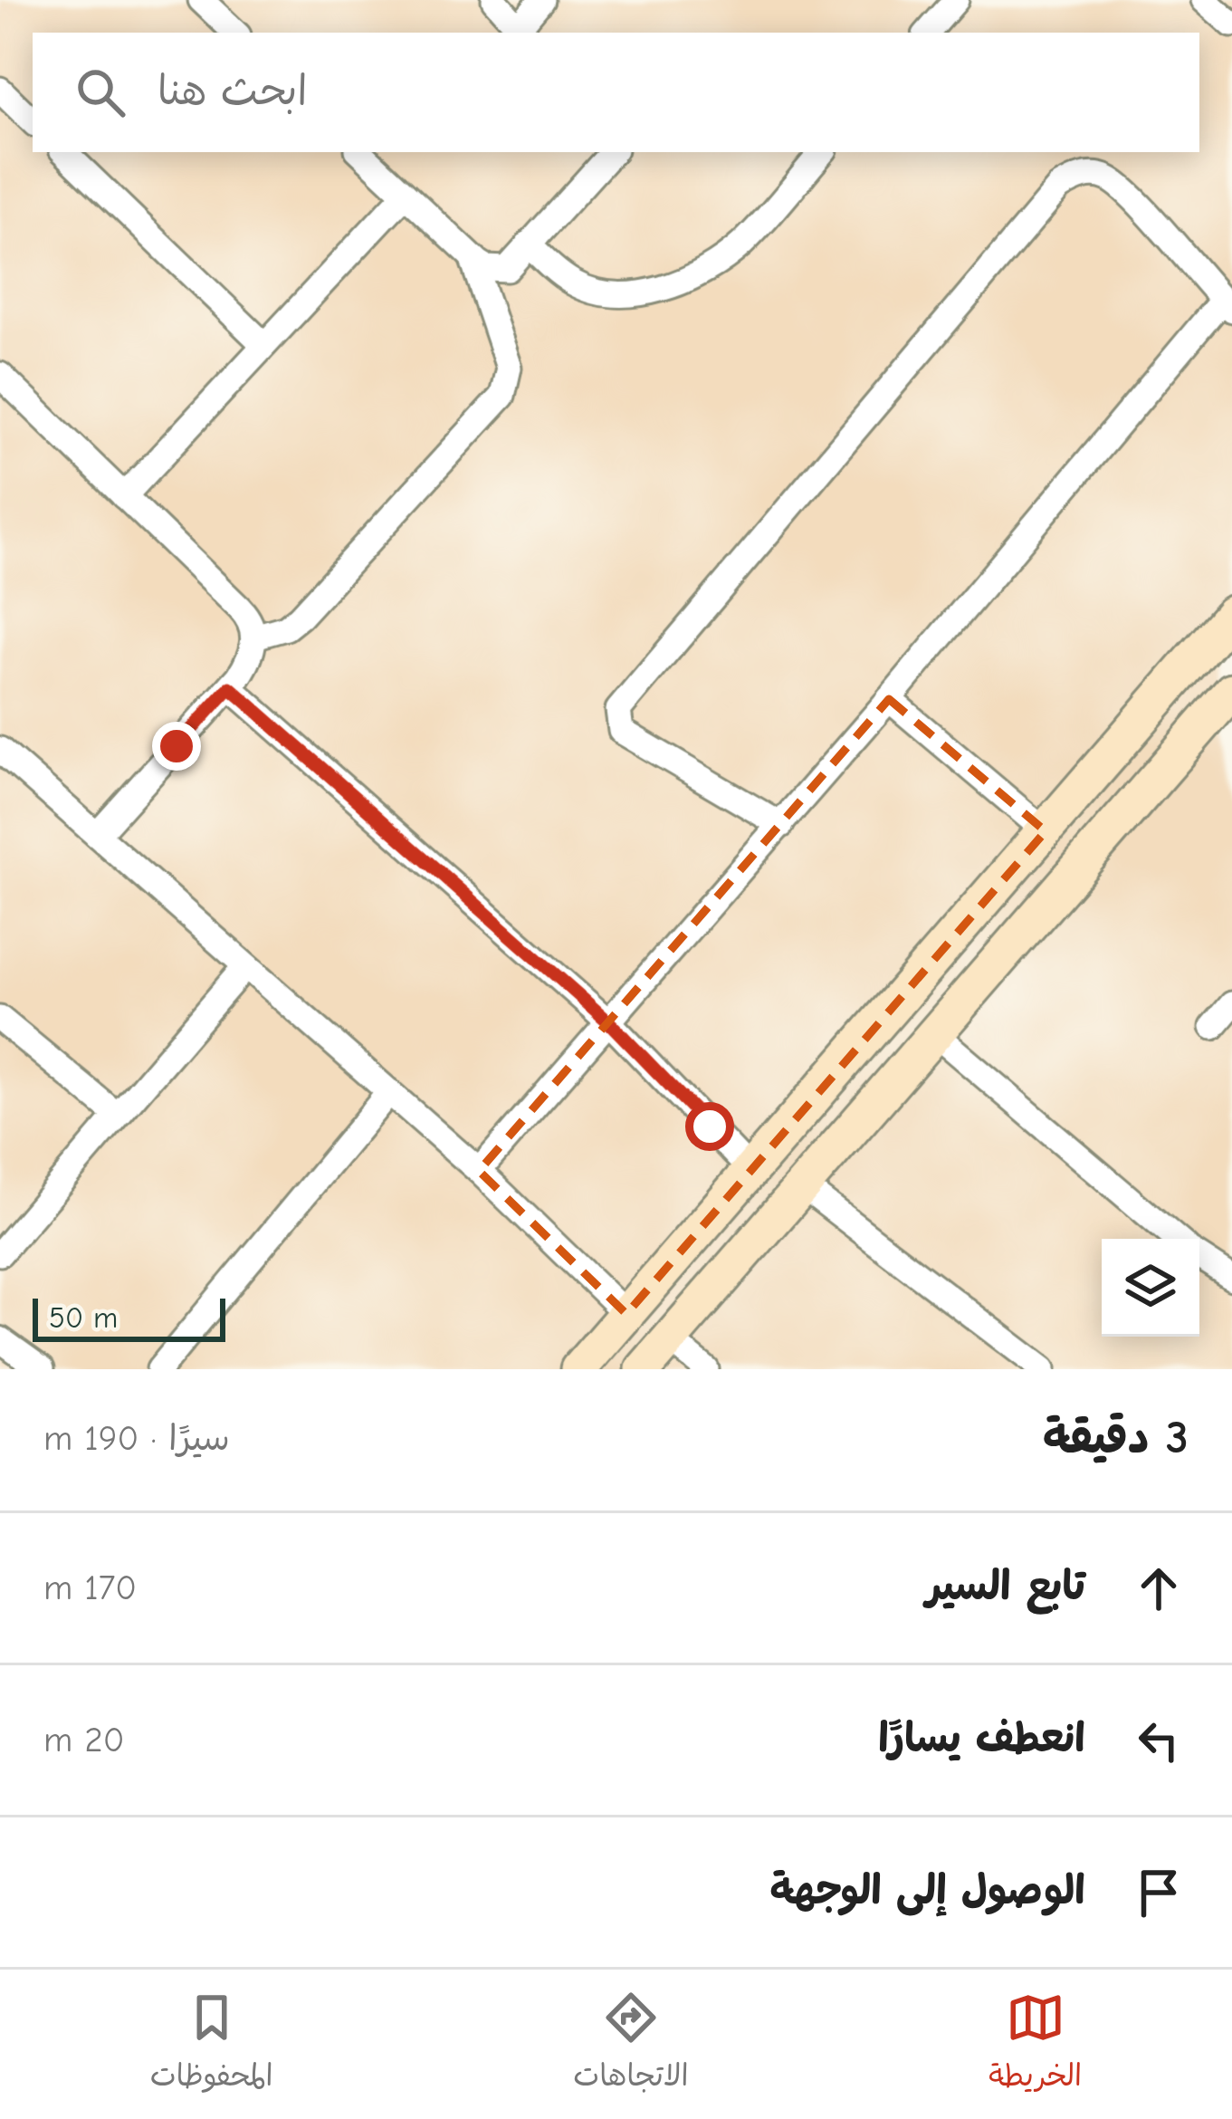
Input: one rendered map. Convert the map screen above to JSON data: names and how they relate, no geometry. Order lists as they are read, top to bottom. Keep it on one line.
{"scale_bar":"50 m","page":{"search":"ابحث هنا","scale":"50 m","heading":["3 دقيقة","سيرًا · 190 m"],"list":[["تابع السير","170 m"],["انعطف يسارًا","20 m"],"الوصول إلى الوجهة"],"nav":["الخريطة","الاتجاهات","المحفوظات"]}}
